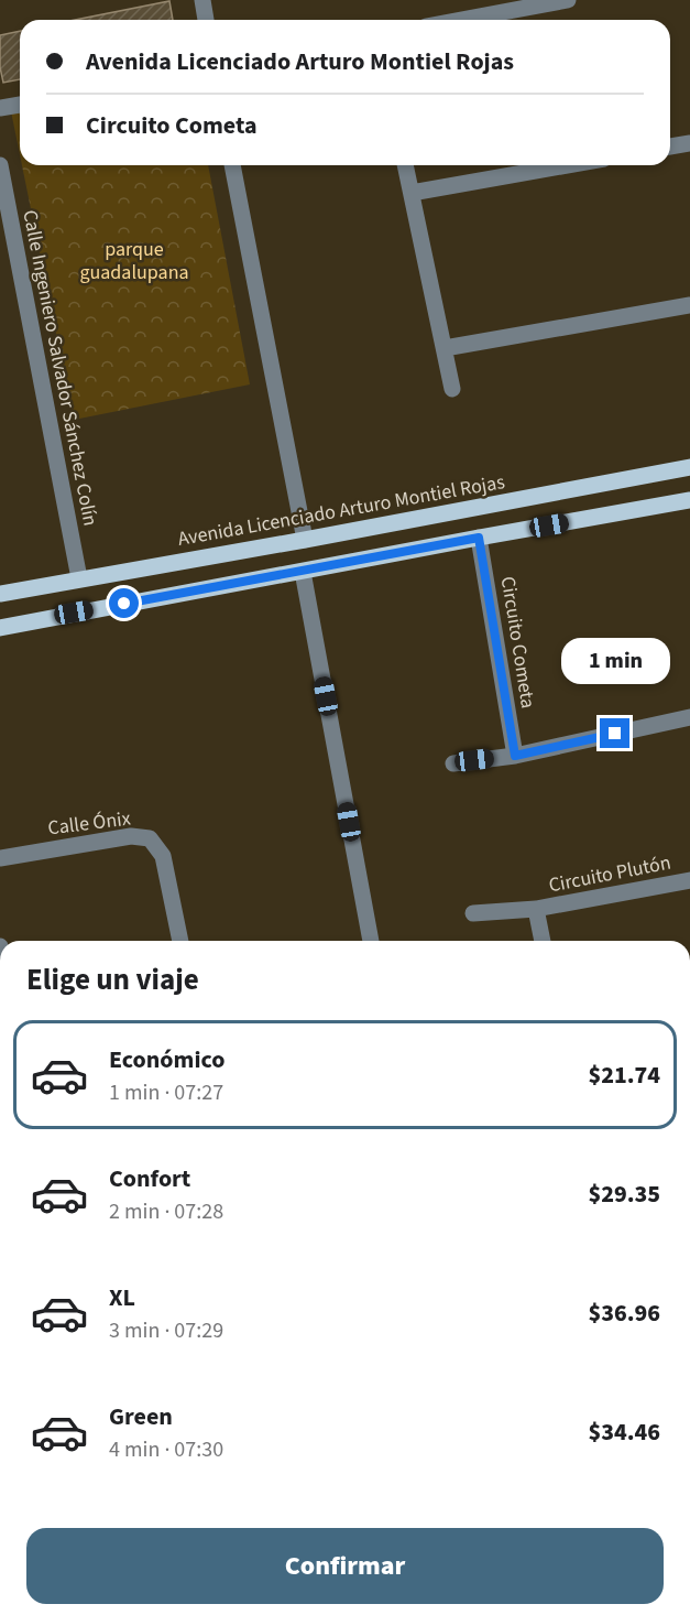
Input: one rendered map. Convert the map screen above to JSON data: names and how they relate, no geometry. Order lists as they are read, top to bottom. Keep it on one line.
{"streets":{"main road":["Avenida Licenciado Arturo Montiel Rojas"],"street":["Calle Ingeniero Salvador Sánchez Colín","Circuito Cometa","Calle Ónix","Circuito Plutón"]},"crossings":[["Calle Ingeniero Salvador Sánchez Colín","Avenida Licenciado Arturo Montiel Rojas"]],"parks":["parque guadalupana"],"page":{"banner":["Avenida Licenciado Arturo Montiel Rojas","Circuito Cometa"],"bubble":"1 min","heading":"Elige un viaje","list":[{"name":"Económico","note":"1 min · 07:27","value":"$21.74"},{"name":"Confort","note":"2 min · 07:28","value":"$29.35"},{"name":"XL","note":"3 min · 07:29","value":"$36.96"},{"name":"Green","note":"4 min · 07:30","value":"$34.46"}],"buttons":"Confirmar"}}
